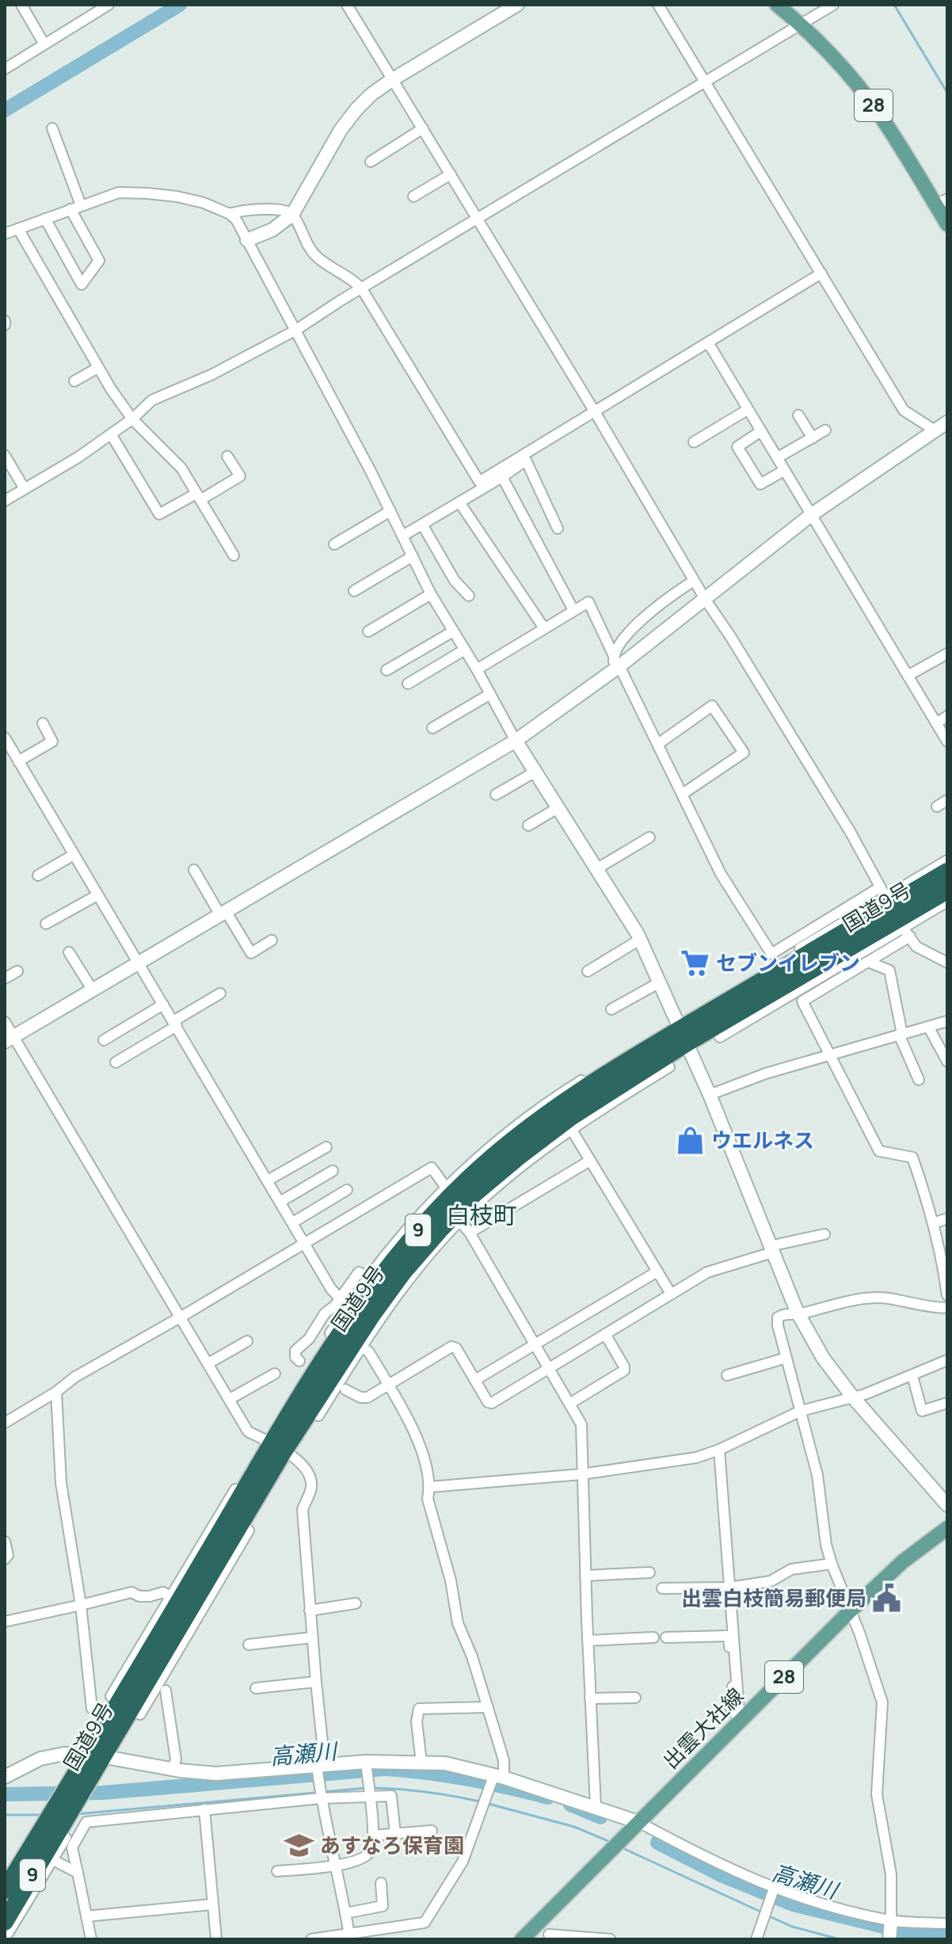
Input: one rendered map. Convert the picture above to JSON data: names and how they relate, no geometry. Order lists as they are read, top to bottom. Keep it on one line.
{"streets":{"highway":["国道9号","9"],"main road":["28","出雲大社線"]},"districts":["白枝町"],"water":["高瀬川"],"places":{"supermarket":["セブンイレブン"],"shop":["ウエルネス"],"public building":["出雲白枝簡易郵便局"],"school or university":["あすなろ保育園"]}}
